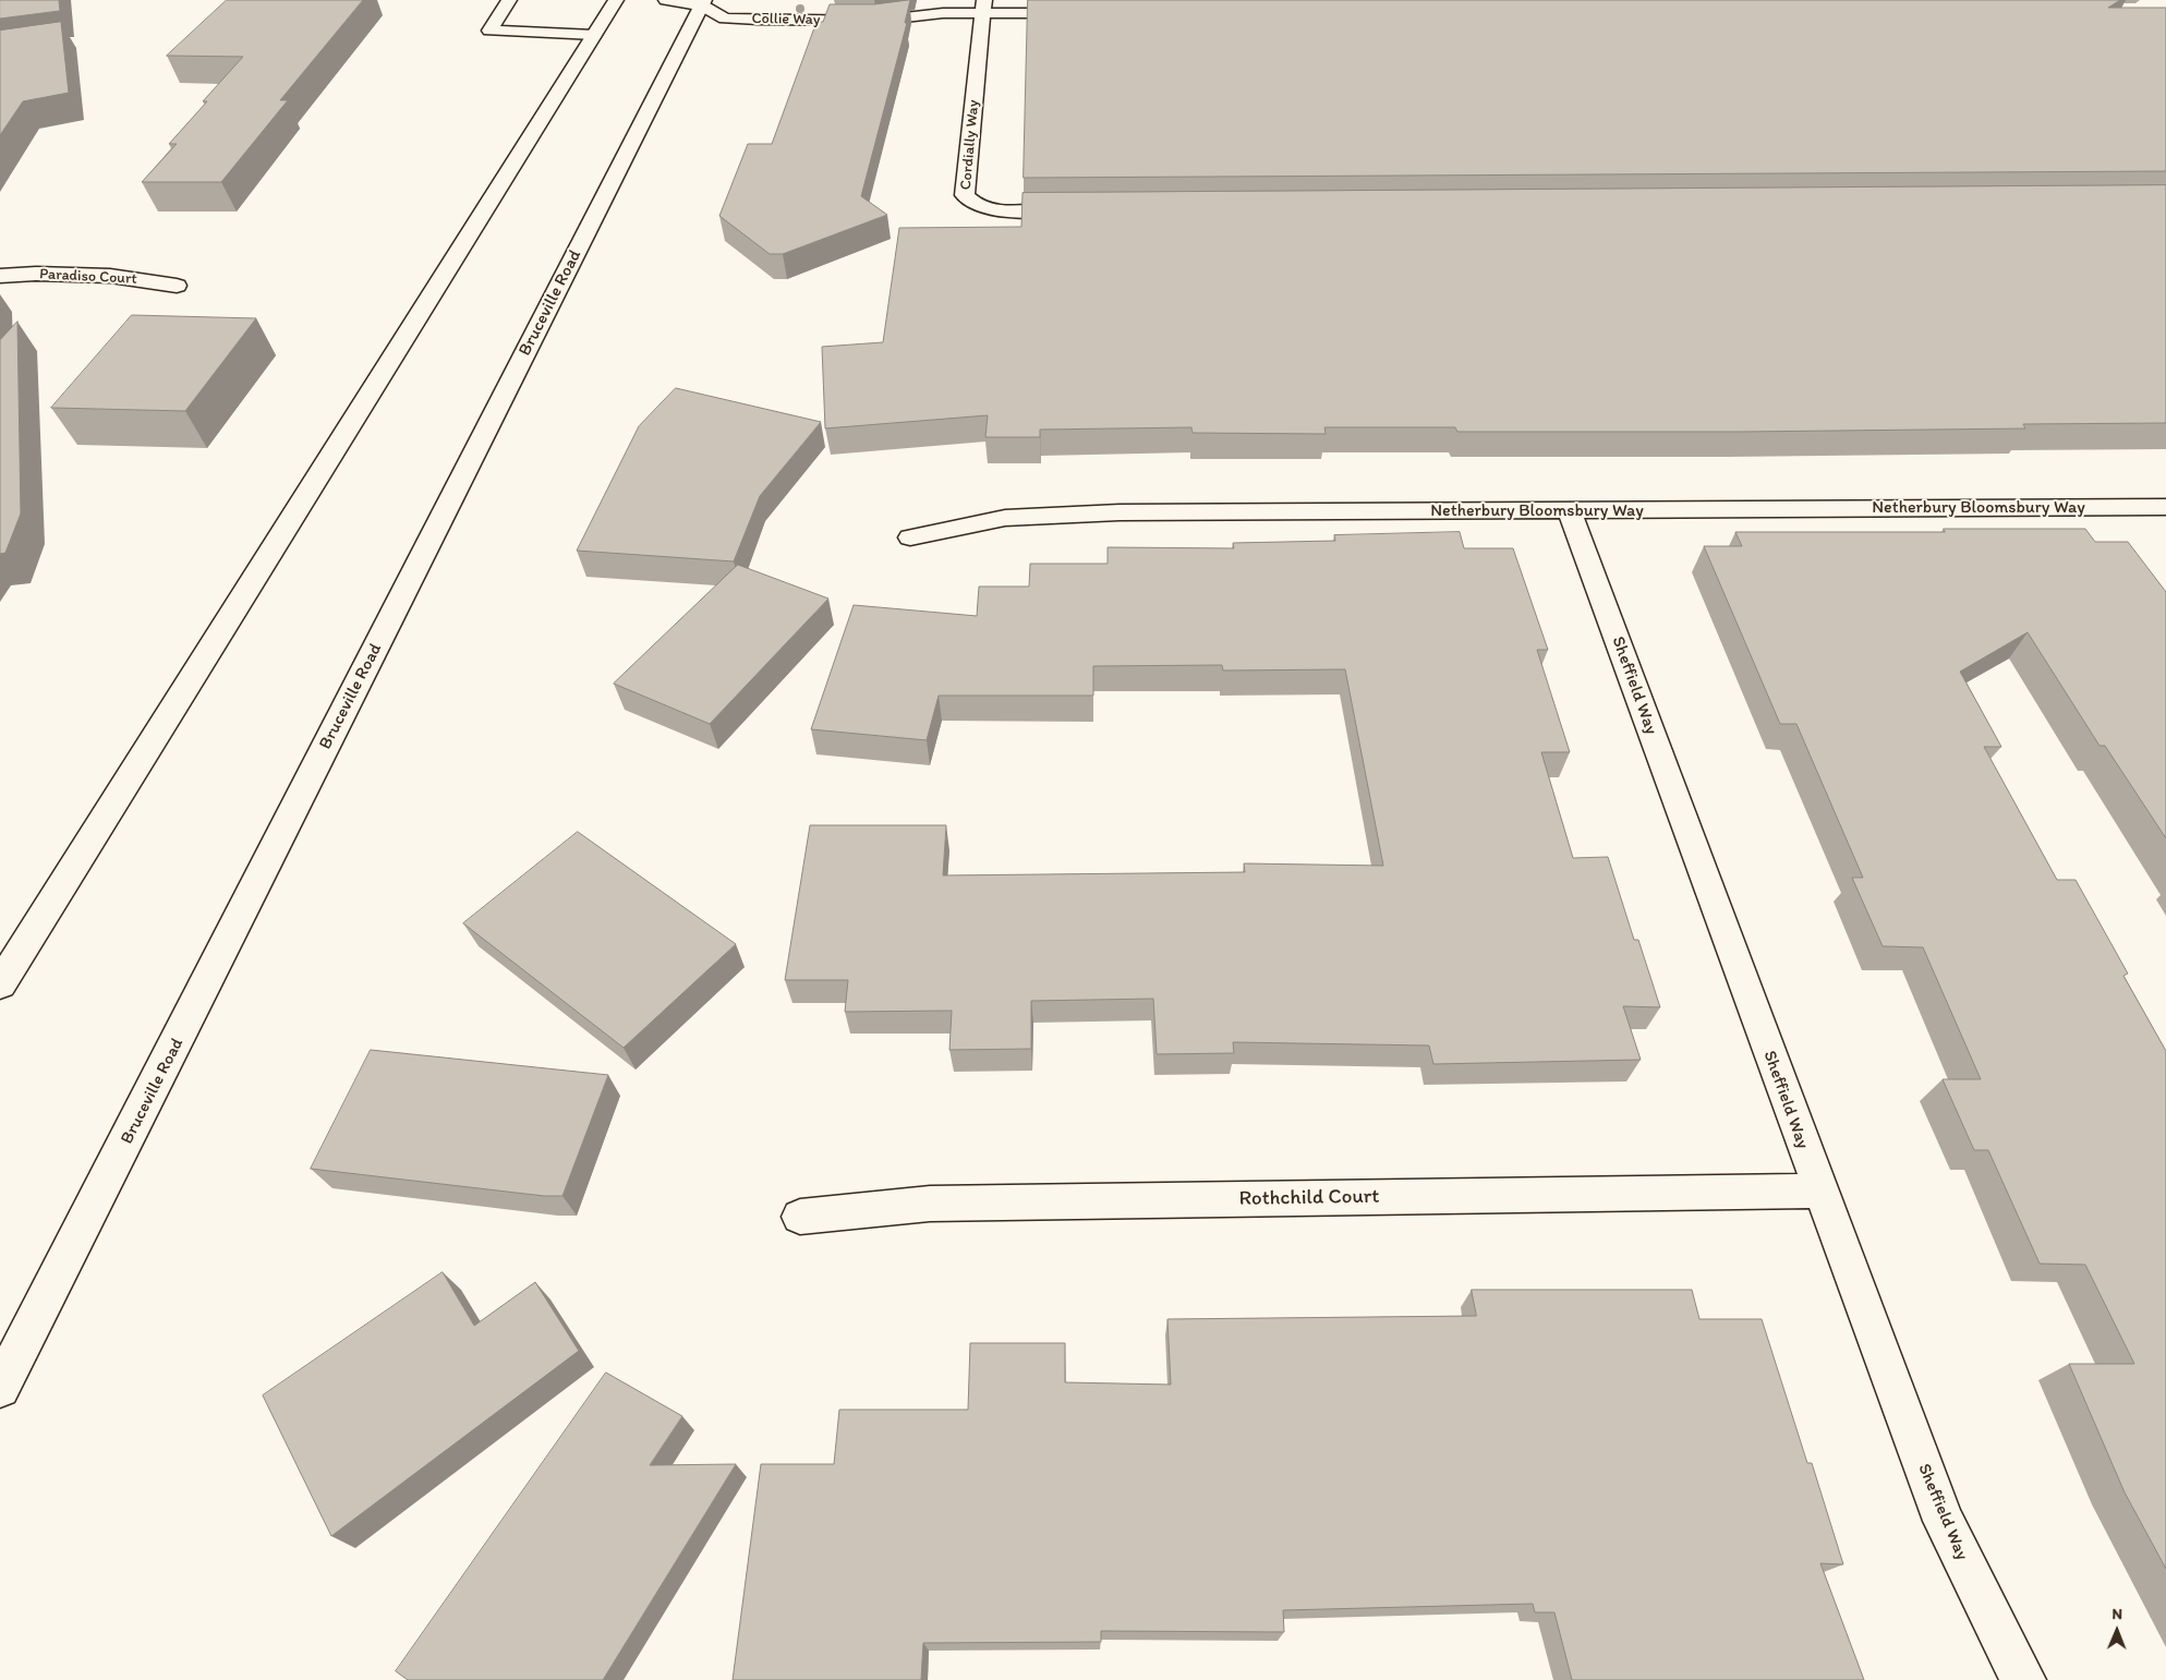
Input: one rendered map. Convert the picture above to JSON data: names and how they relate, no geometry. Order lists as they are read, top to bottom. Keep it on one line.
{"streets":{"street":["Collie Way","Cordially Way","Paradiso Court","Bruceville Road","Netherbury Bloomsbury Way","Sheffield Way","Rothchild Court"]},"crossings":[["Collie Way","Cordially Way"],["Collie Way","Bruceville Road"],["Netherbury Bloomsbury Way","Sheffield Way"],["Sheffield Way","Rothchild Court"]],"north":"top"}
